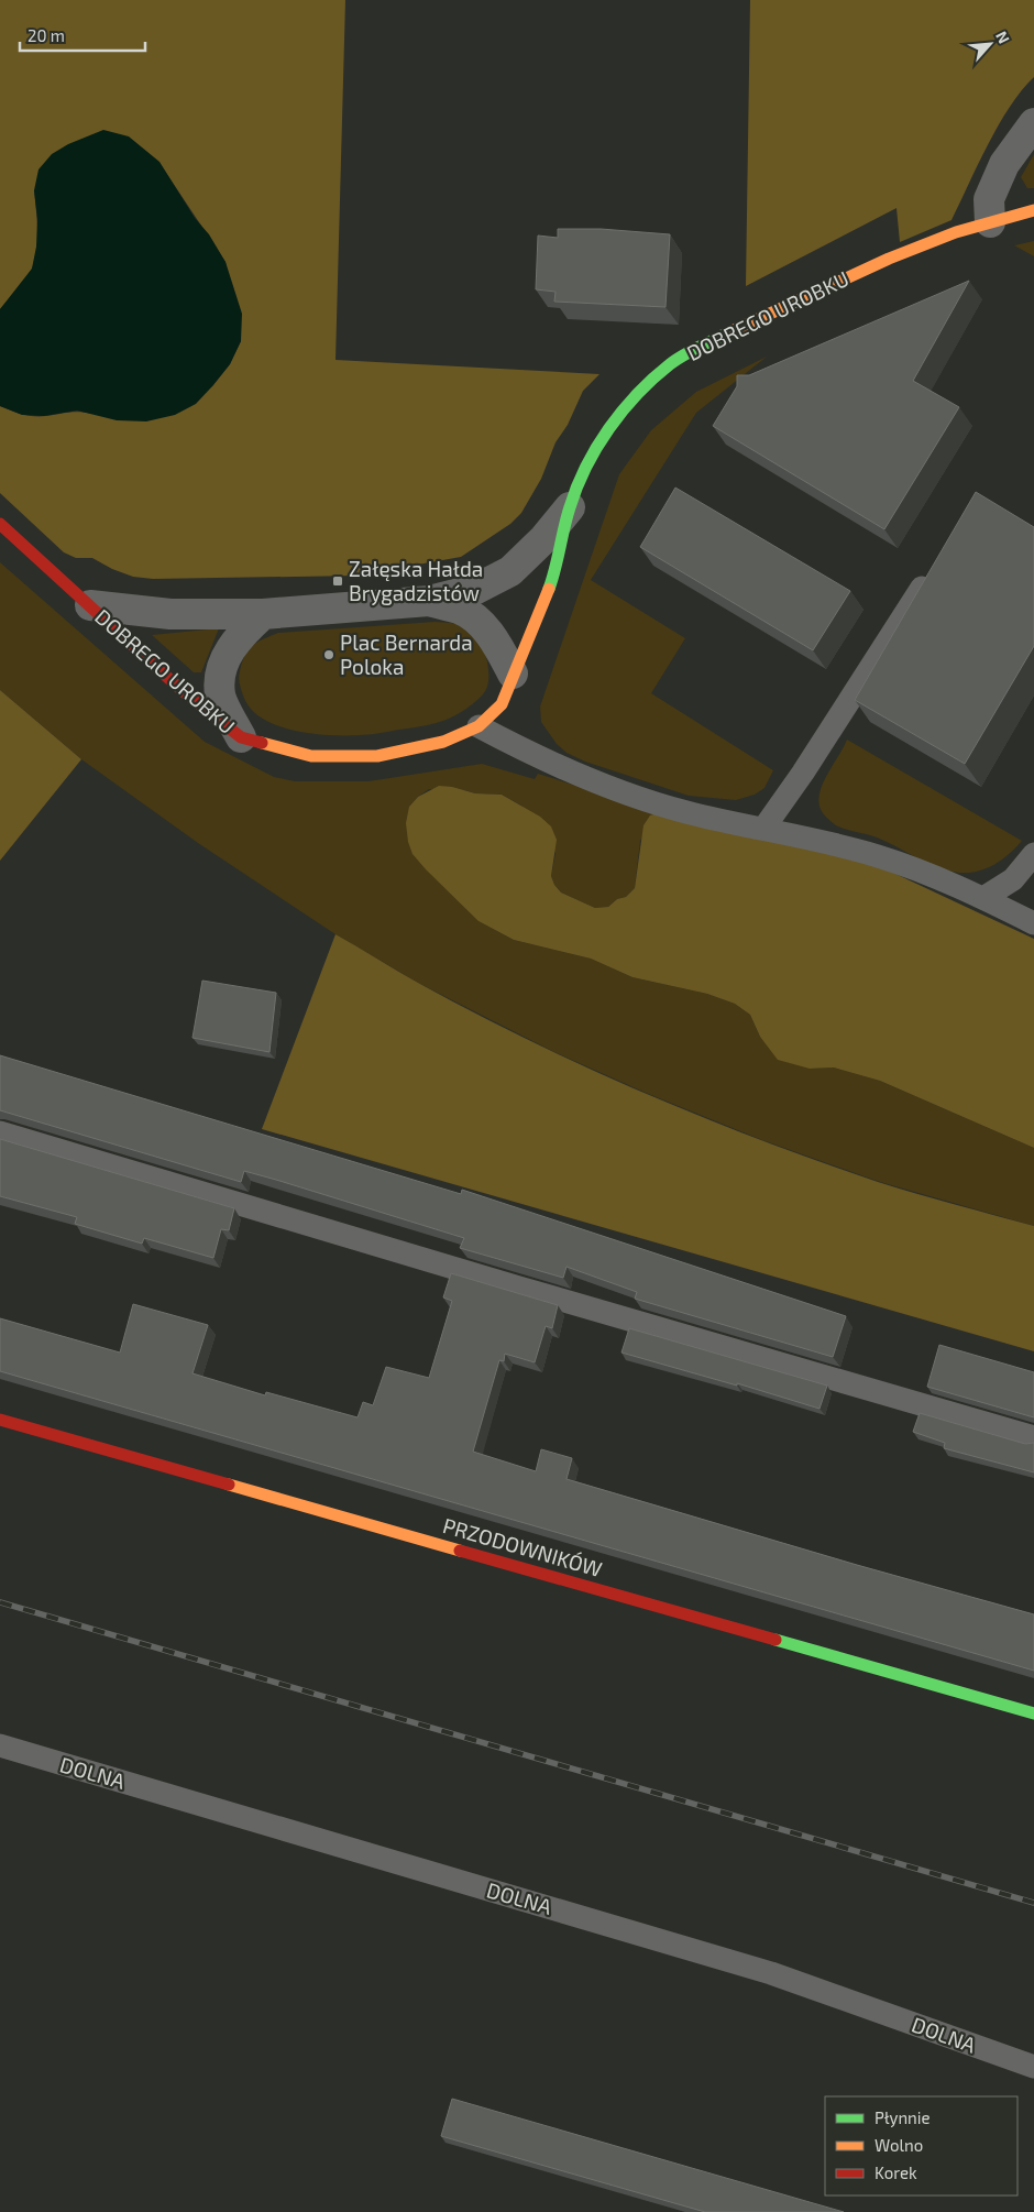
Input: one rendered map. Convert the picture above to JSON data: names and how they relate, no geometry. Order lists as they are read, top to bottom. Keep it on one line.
{"streets":{"street":["DOBREGO UROBKU","PRZODOWNIKÓW"],"lane":["DOLNA"]},"places":{"transit":["Załęska Hałda Brygadzistów"],"other":["Plac Bernarda Poloka"]},"legend":["Płynnie","Wolno","Korek"],"scale_bar":"20 m","north":"top right"}
